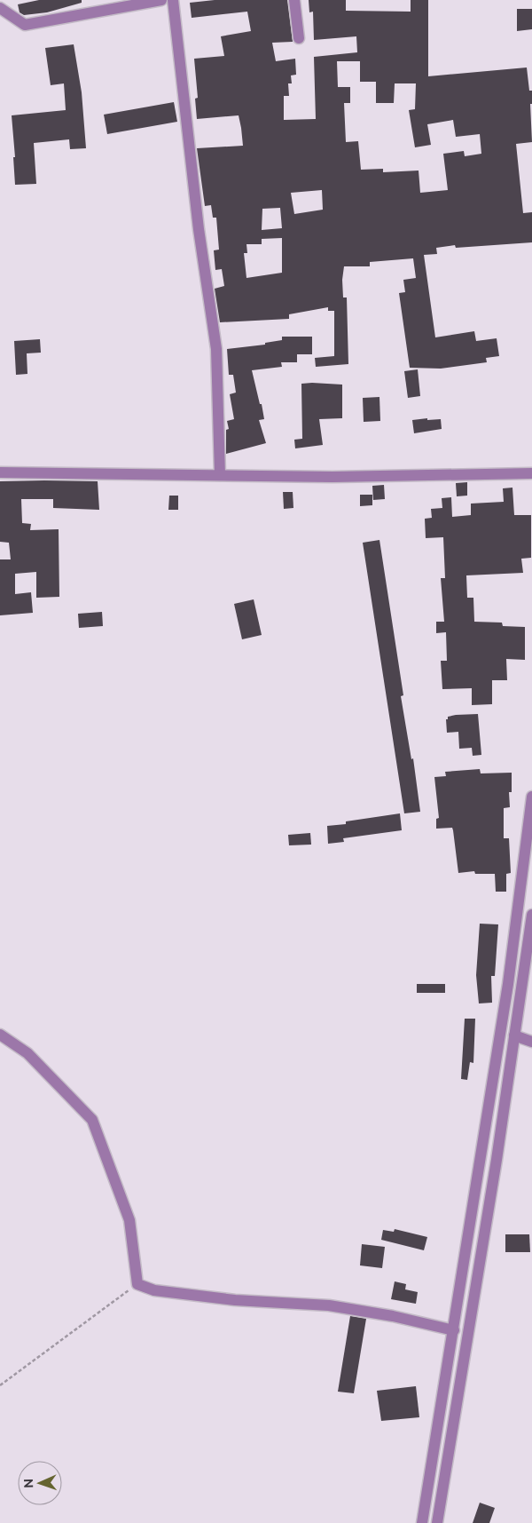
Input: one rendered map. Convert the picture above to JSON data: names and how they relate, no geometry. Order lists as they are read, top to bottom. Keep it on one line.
{"north":"left"}
